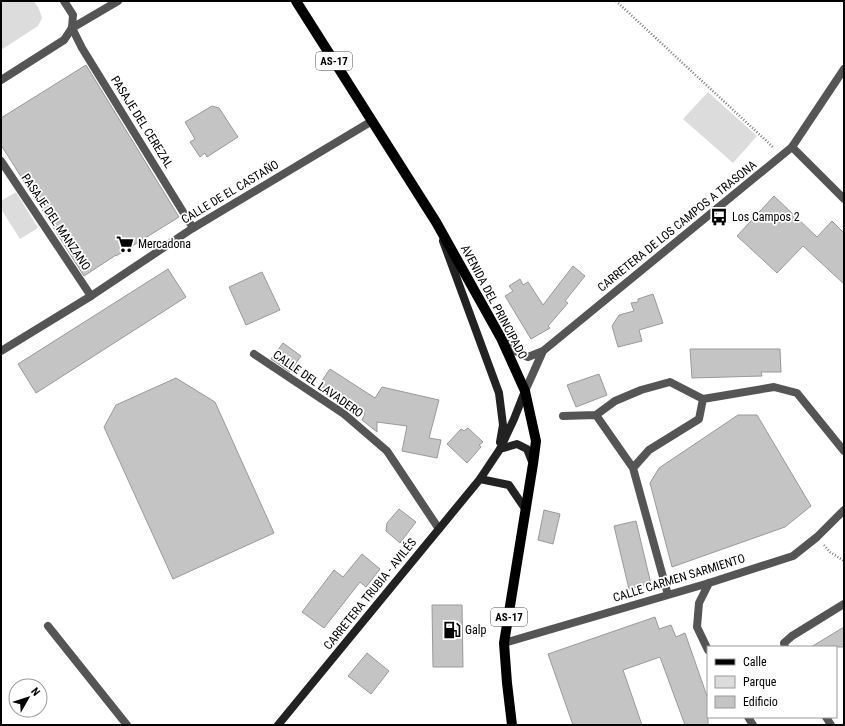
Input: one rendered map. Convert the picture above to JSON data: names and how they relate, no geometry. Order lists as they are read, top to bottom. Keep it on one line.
{"streets":{"main road":["AS-17","AVENIDA DEL PRINCIPADO","CARRETERA TRUBIA - AVILÉS"],"street":["PASAJE DEL CEREZAL","CALLE DE EL CASTAÑO","PASAJE DEL MANZANO","CARRETERA DE LOS CAMPOS A TRASONA","CALLE DEL LAVADERO","CALLE CARMEN SARMIENTO"]},"crossings":[["PASAJE DEL CEREZAL","CALLE DE EL CASTAÑO"],["CALLE DE EL CASTAÑO","PASAJE DEL MANZANO"],["CALLE DE EL CASTAÑO","AVENIDA DEL PRINCIPADO"],["CARRETERA DE LOS CAMPOS A TRASONA","AVENIDA DEL PRINCIPADO"],["AVENIDA DEL PRINCIPADO","CALLE CARMEN SARMIENTO"],["AVENIDA DEL PRINCIPADO","CARRETERA TRUBIA - AVILÉS"],["CALLE DEL LAVADERO","CARRETERA TRUBIA - AVILÉS"]],"places":{"bus stop":["Los Campos 2"],"supermarket":["Mercadona"],"fuel station":["Galp"]},"legend":["Calle","Parque","Edificio"],"north":"top right"}
